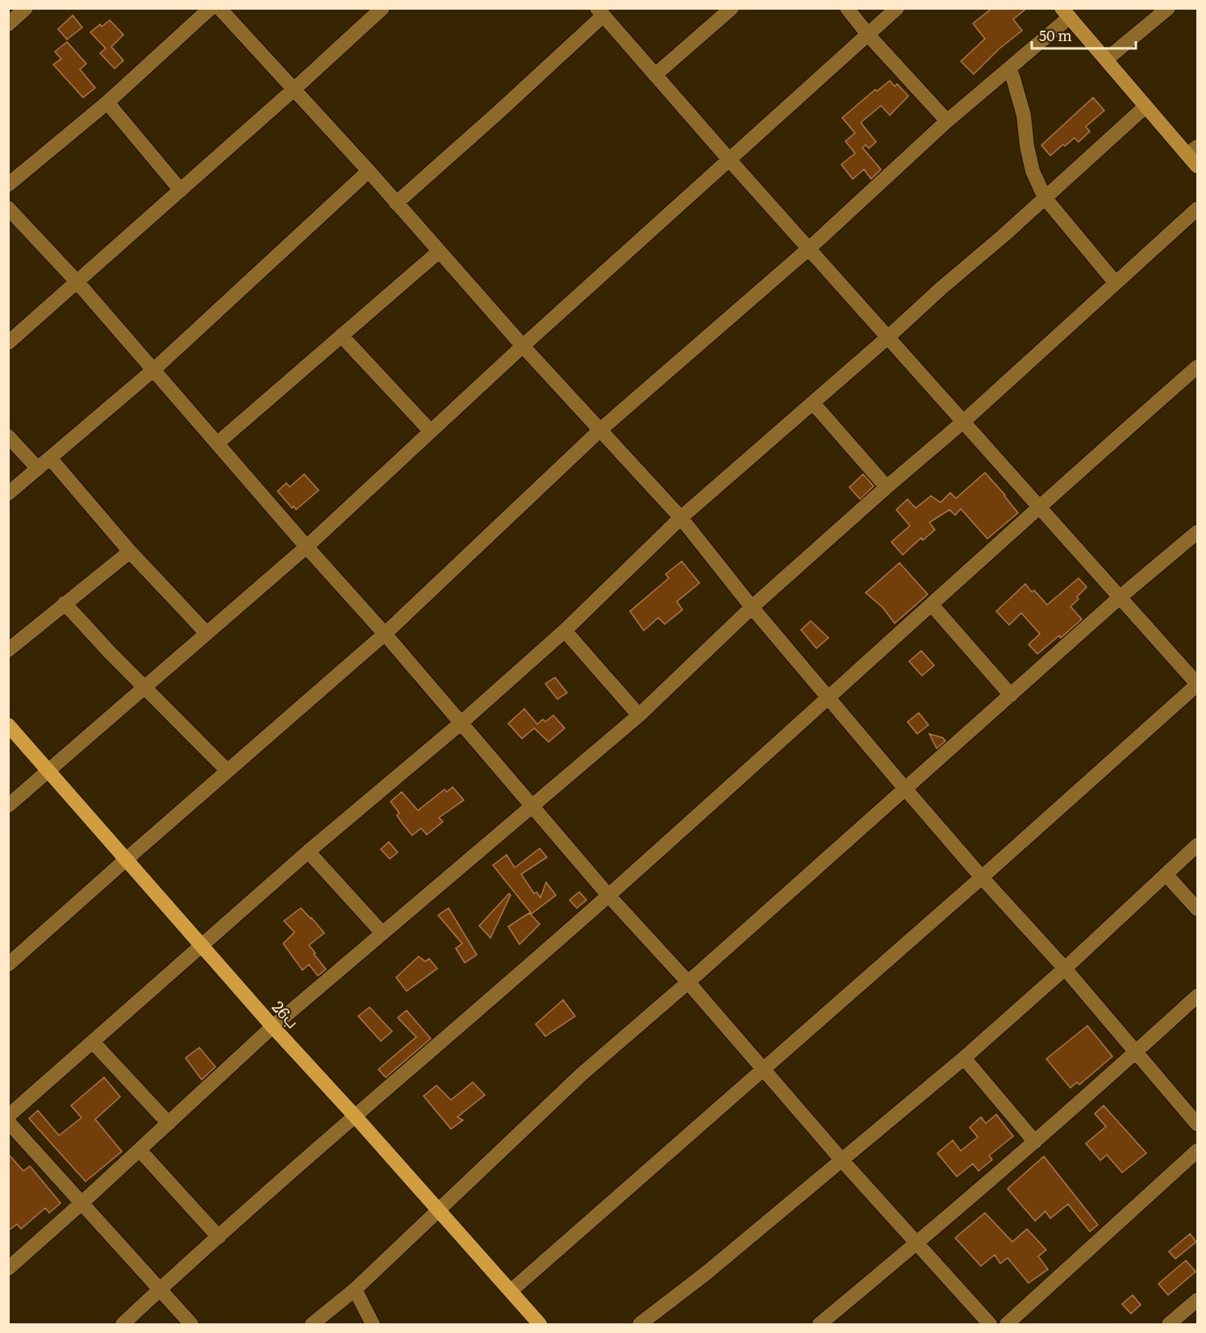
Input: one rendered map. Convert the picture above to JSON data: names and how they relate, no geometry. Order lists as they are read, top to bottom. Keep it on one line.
{"streets":{"highway":["26ب"]},"scale_bar":"50 m"}
